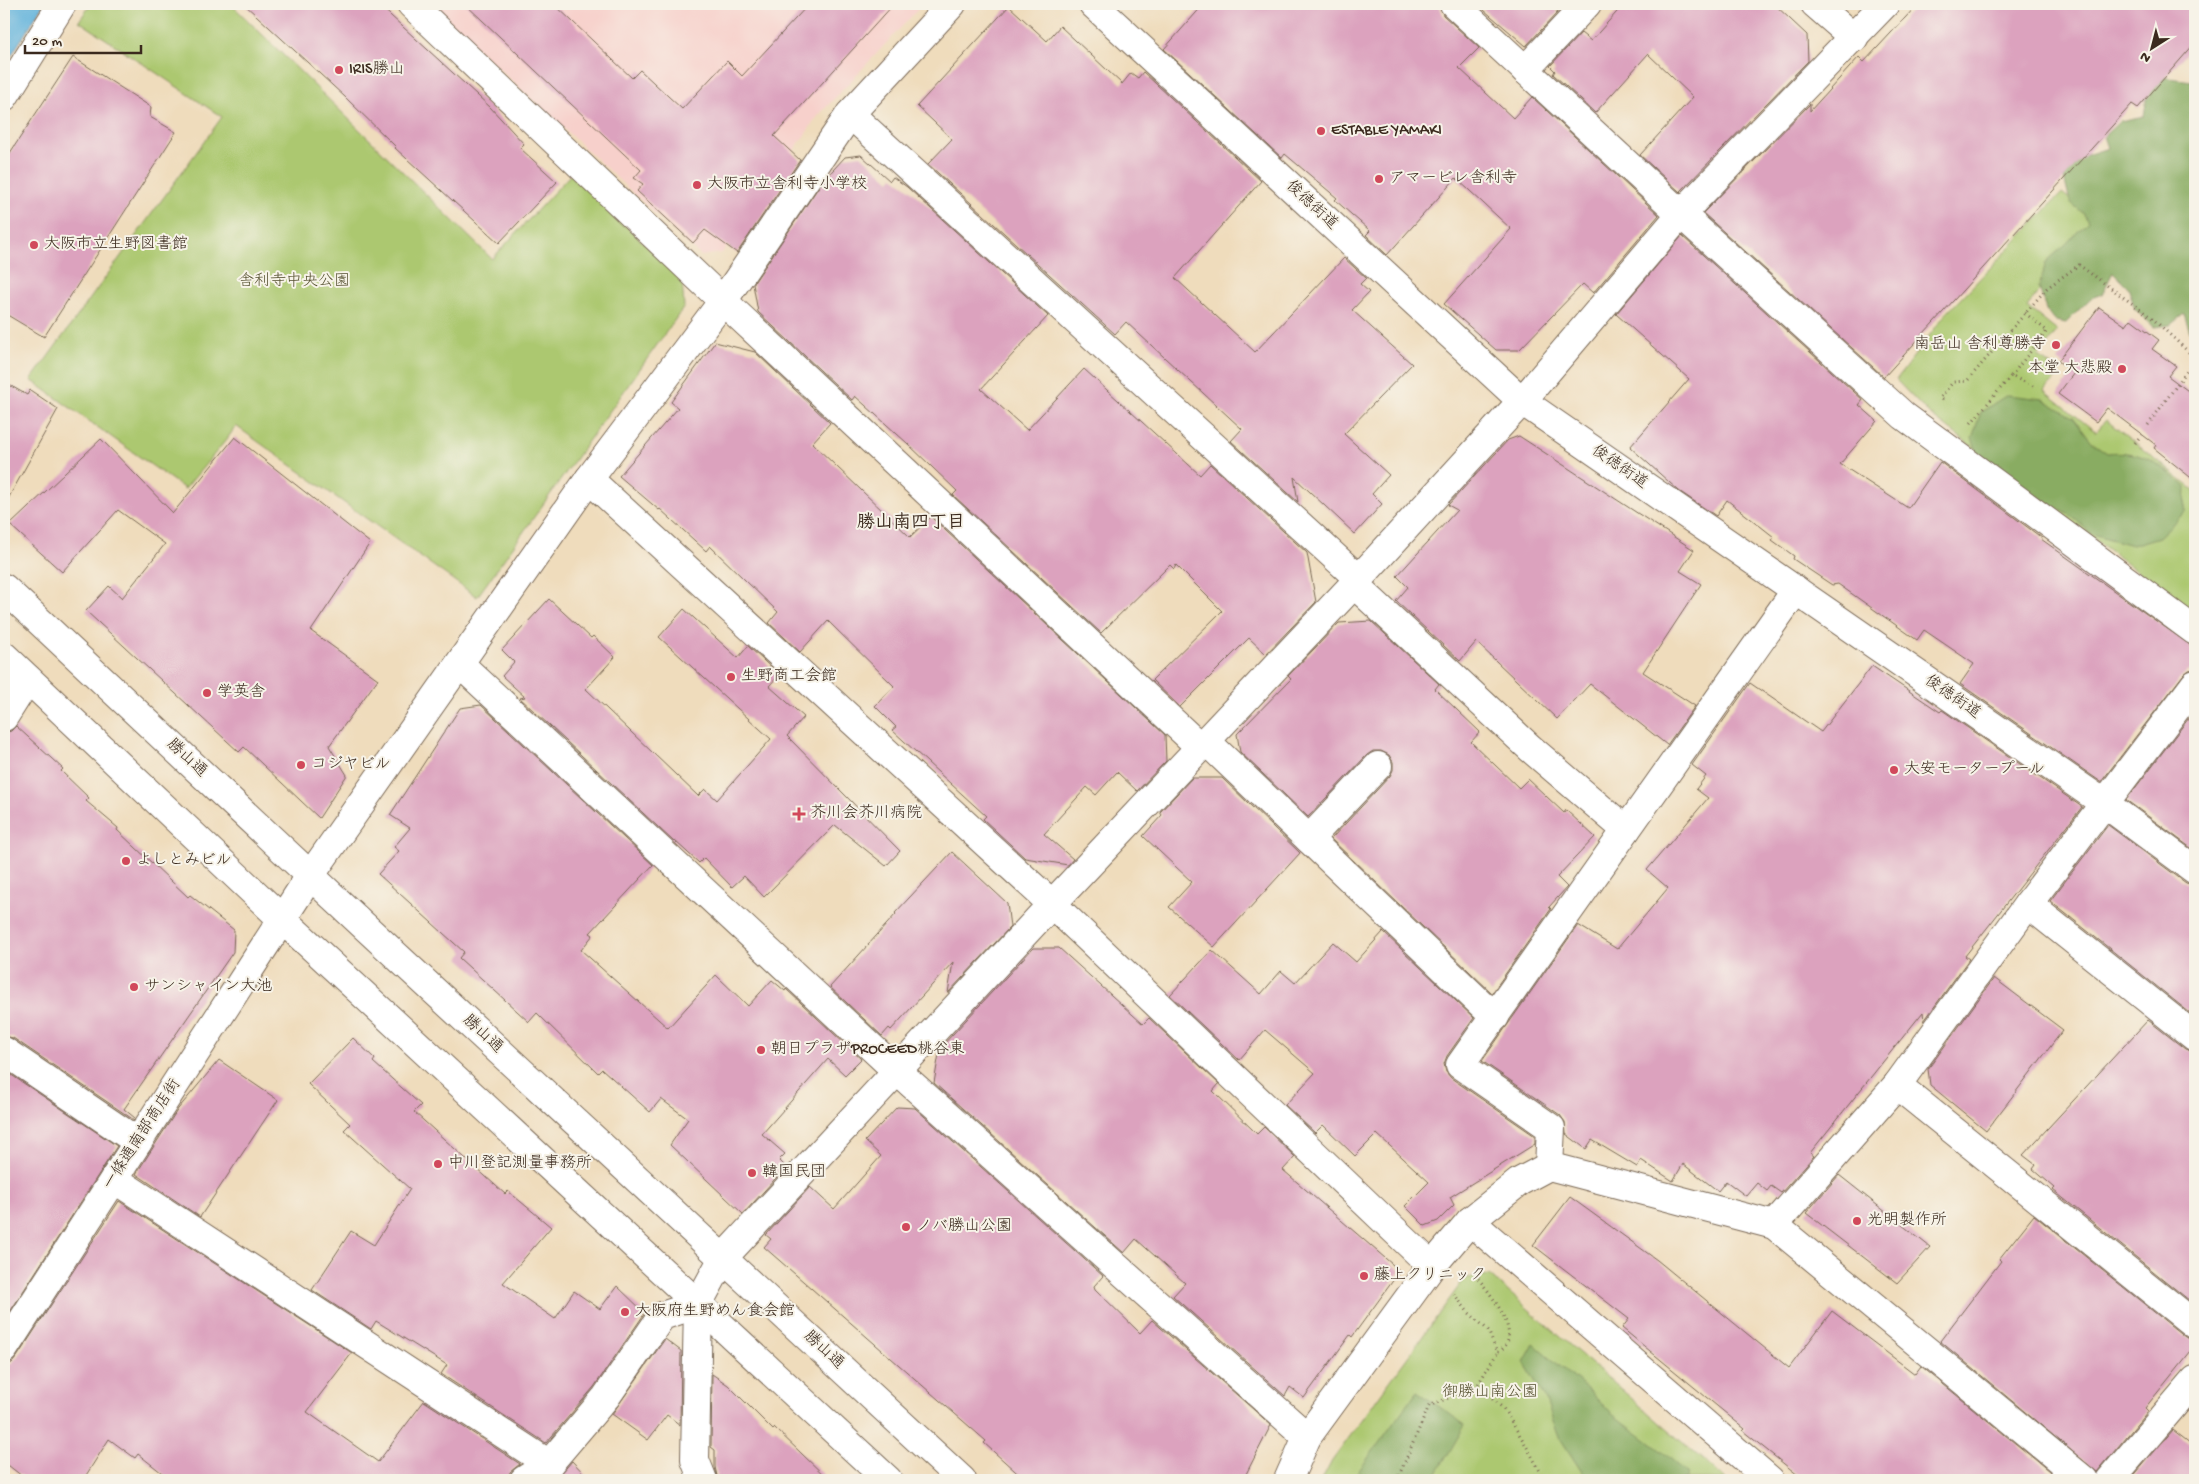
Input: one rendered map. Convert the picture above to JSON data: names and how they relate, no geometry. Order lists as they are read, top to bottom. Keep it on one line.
{"streets":{"street":["俊徳街道","勝山通","一條通南部商店街"]},"crossings":[["勝山通","一條通南部商店街"]],"districts":["勝山南四丁目"],"parks":["舎利寺中央公園","御勝山南公園"],"places":{"other":["IRIS勝山","ESTABLE YAMAKI","アマービレ舎利寺","大阪市立舎利寺小学校","大阪市立生野図書館","南岳山 舎利尊勝寺","本堂 大悲殿","生野商工会館","学英舎","コジヤビル","大安モータープール","よしとみビル","サンシャイン大池","朝日プラザPROCEED桃谷東","中川登記測量事務所","韓国民団","光明製作所","ノバ勝山公園","藤上クリニック","大阪府生野めん食会館"],"health":["芥川会芥川病院"]},"scale_bar":"20 m","north":"bottom left"}
